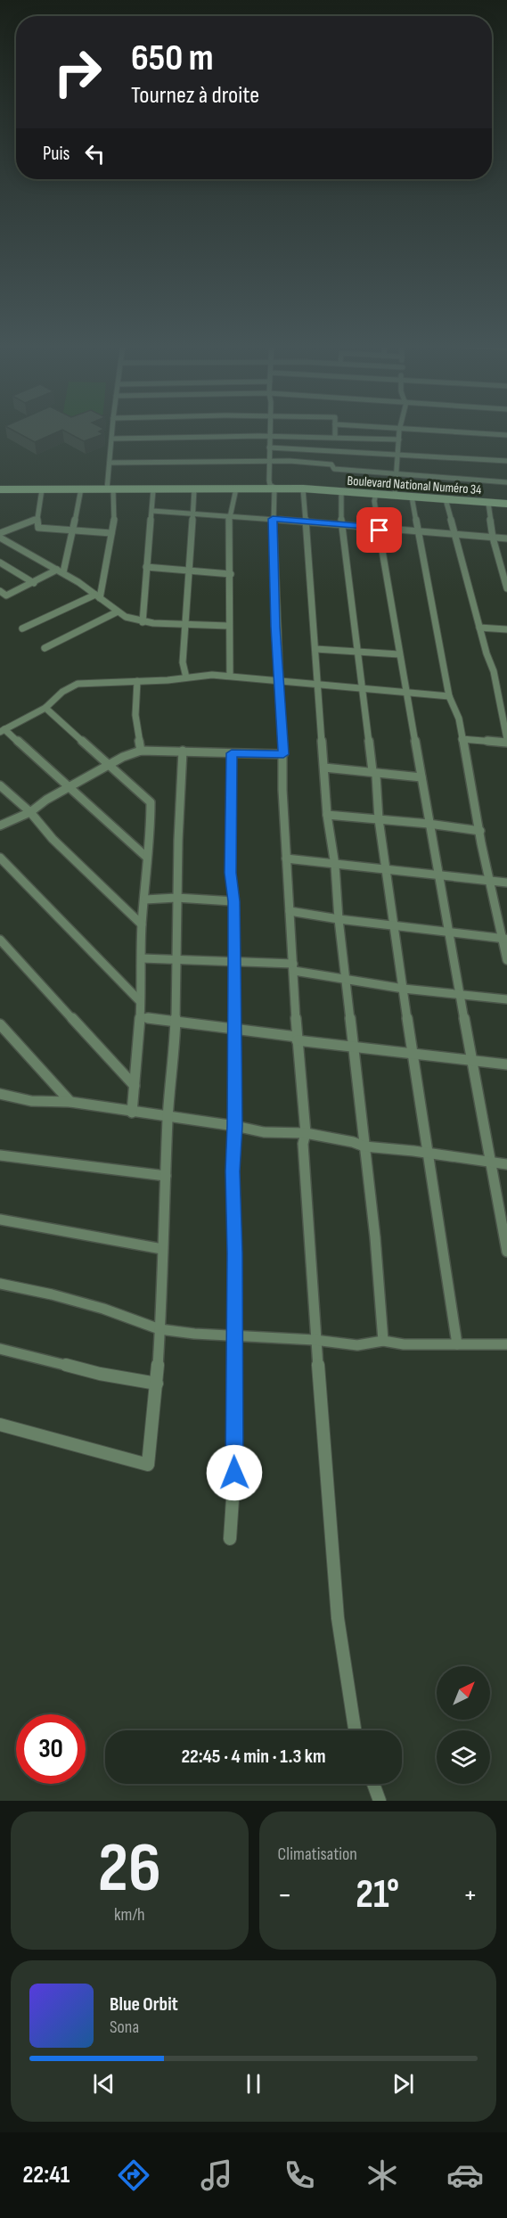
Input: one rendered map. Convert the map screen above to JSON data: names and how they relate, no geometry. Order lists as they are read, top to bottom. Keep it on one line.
{"streets":{"main road":["Boulevard National Numéro 34"]},"north":"top right","page":{"turn":["650 m","Tournez à droite"],"then":"Puis","limit":"30","trip":"22:45 · 4 min · 1.3 km","tile":[["26","km/h"],"Climatisation"],"heat":["−","21°","+"],"song":["Blue Orbit","Sona"],"tabs":"22:41"}}
